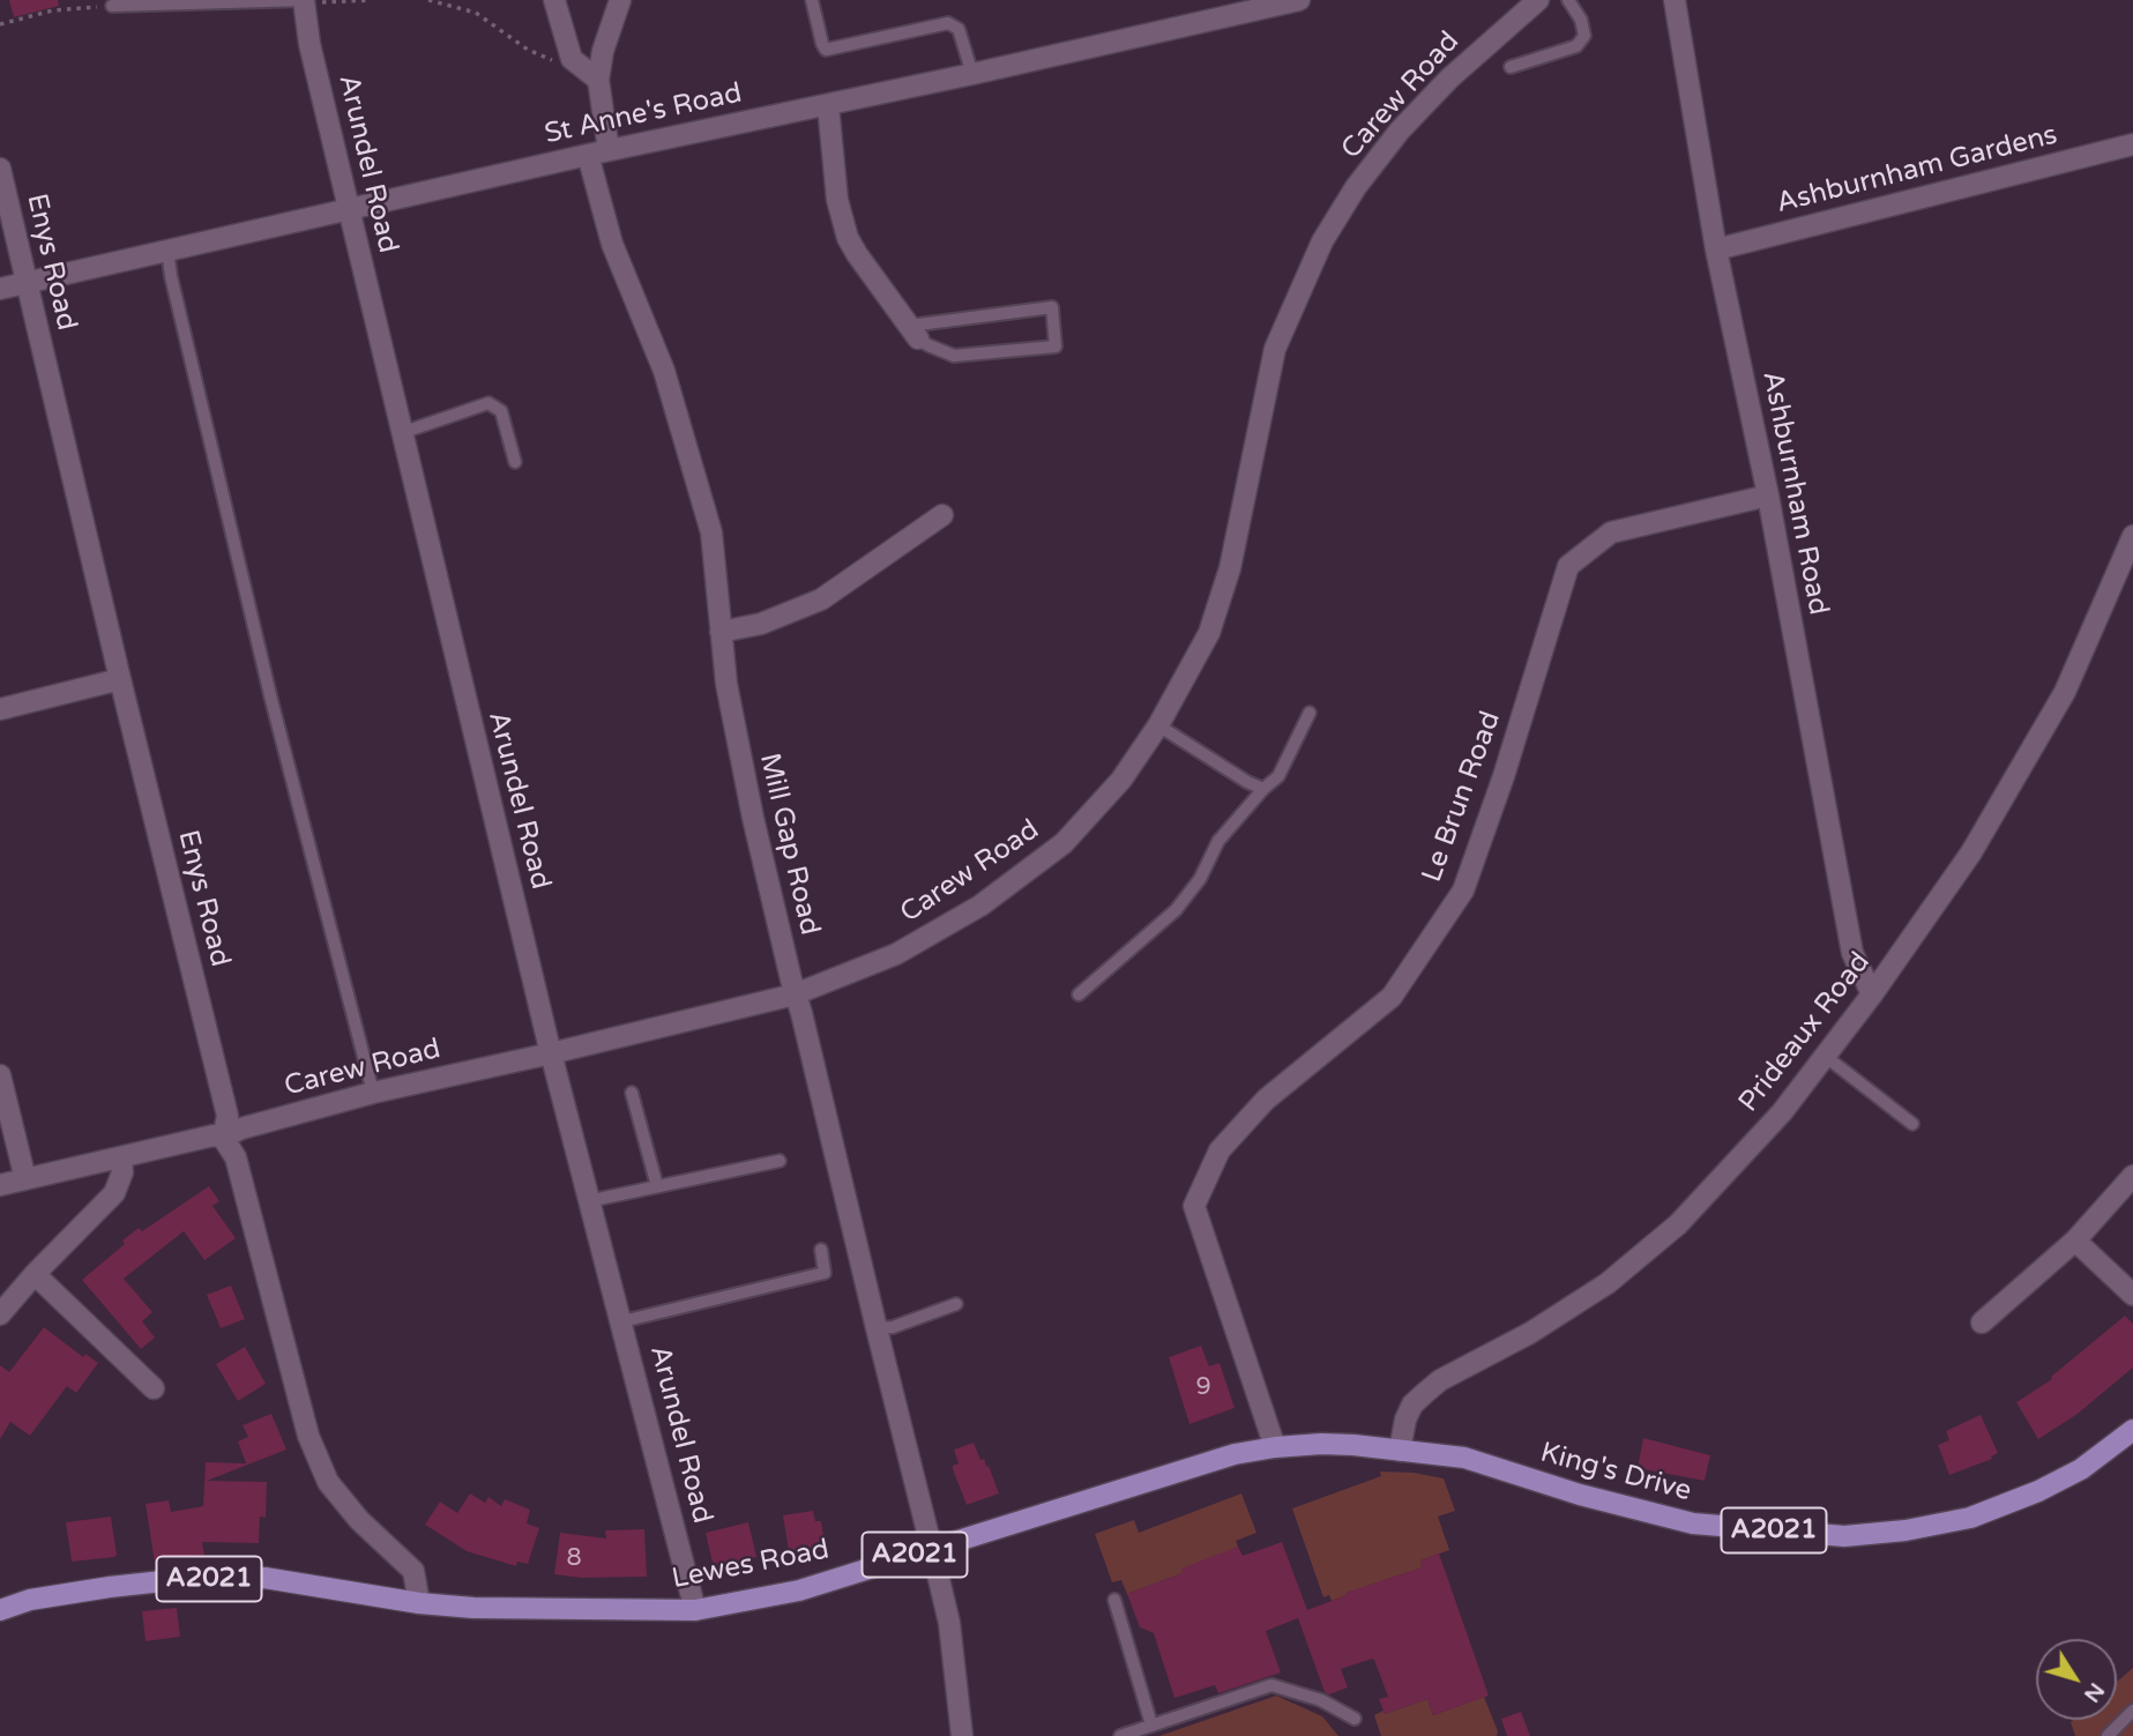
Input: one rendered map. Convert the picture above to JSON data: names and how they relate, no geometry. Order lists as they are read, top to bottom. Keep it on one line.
{"streets":{"main road":["King's Drive","A2021","Lewes Road"],"street":["Carew Road","St Anne's Road","Arundel Road","Ashburnham Gardens","Enys Road","Ashburnham Road","Le Brun Road","Mill Gap Road","Prideaux Road"]},"crossings":[["Carew Road","Arundel Road"],["Carew Road","Enys Road"],["Carew Road","Mill Gap Road"],["St Anne's Road","Arundel Road"],["St Anne's Road","Enys Road"],["St Anne's Road","Mill Gap Road"],["Arundel Road","Lewes Road"],["Ashburnham Gardens","Ashburnham Road"],["Enys Road","Lewes Road"],["Ashburnham Road","Le Brun Road"],["Ashburnham Road","Prideaux Road"],["Le Brun Road","Lewes Road"],["Mill Gap Road","Lewes Road"],["Prideaux Road","King's Drive"],["Prideaux Road","Lewes Road"],["King's Drive","Lewes Road"]],"house_numbers":["9","8"],"north":"bottom right"}
